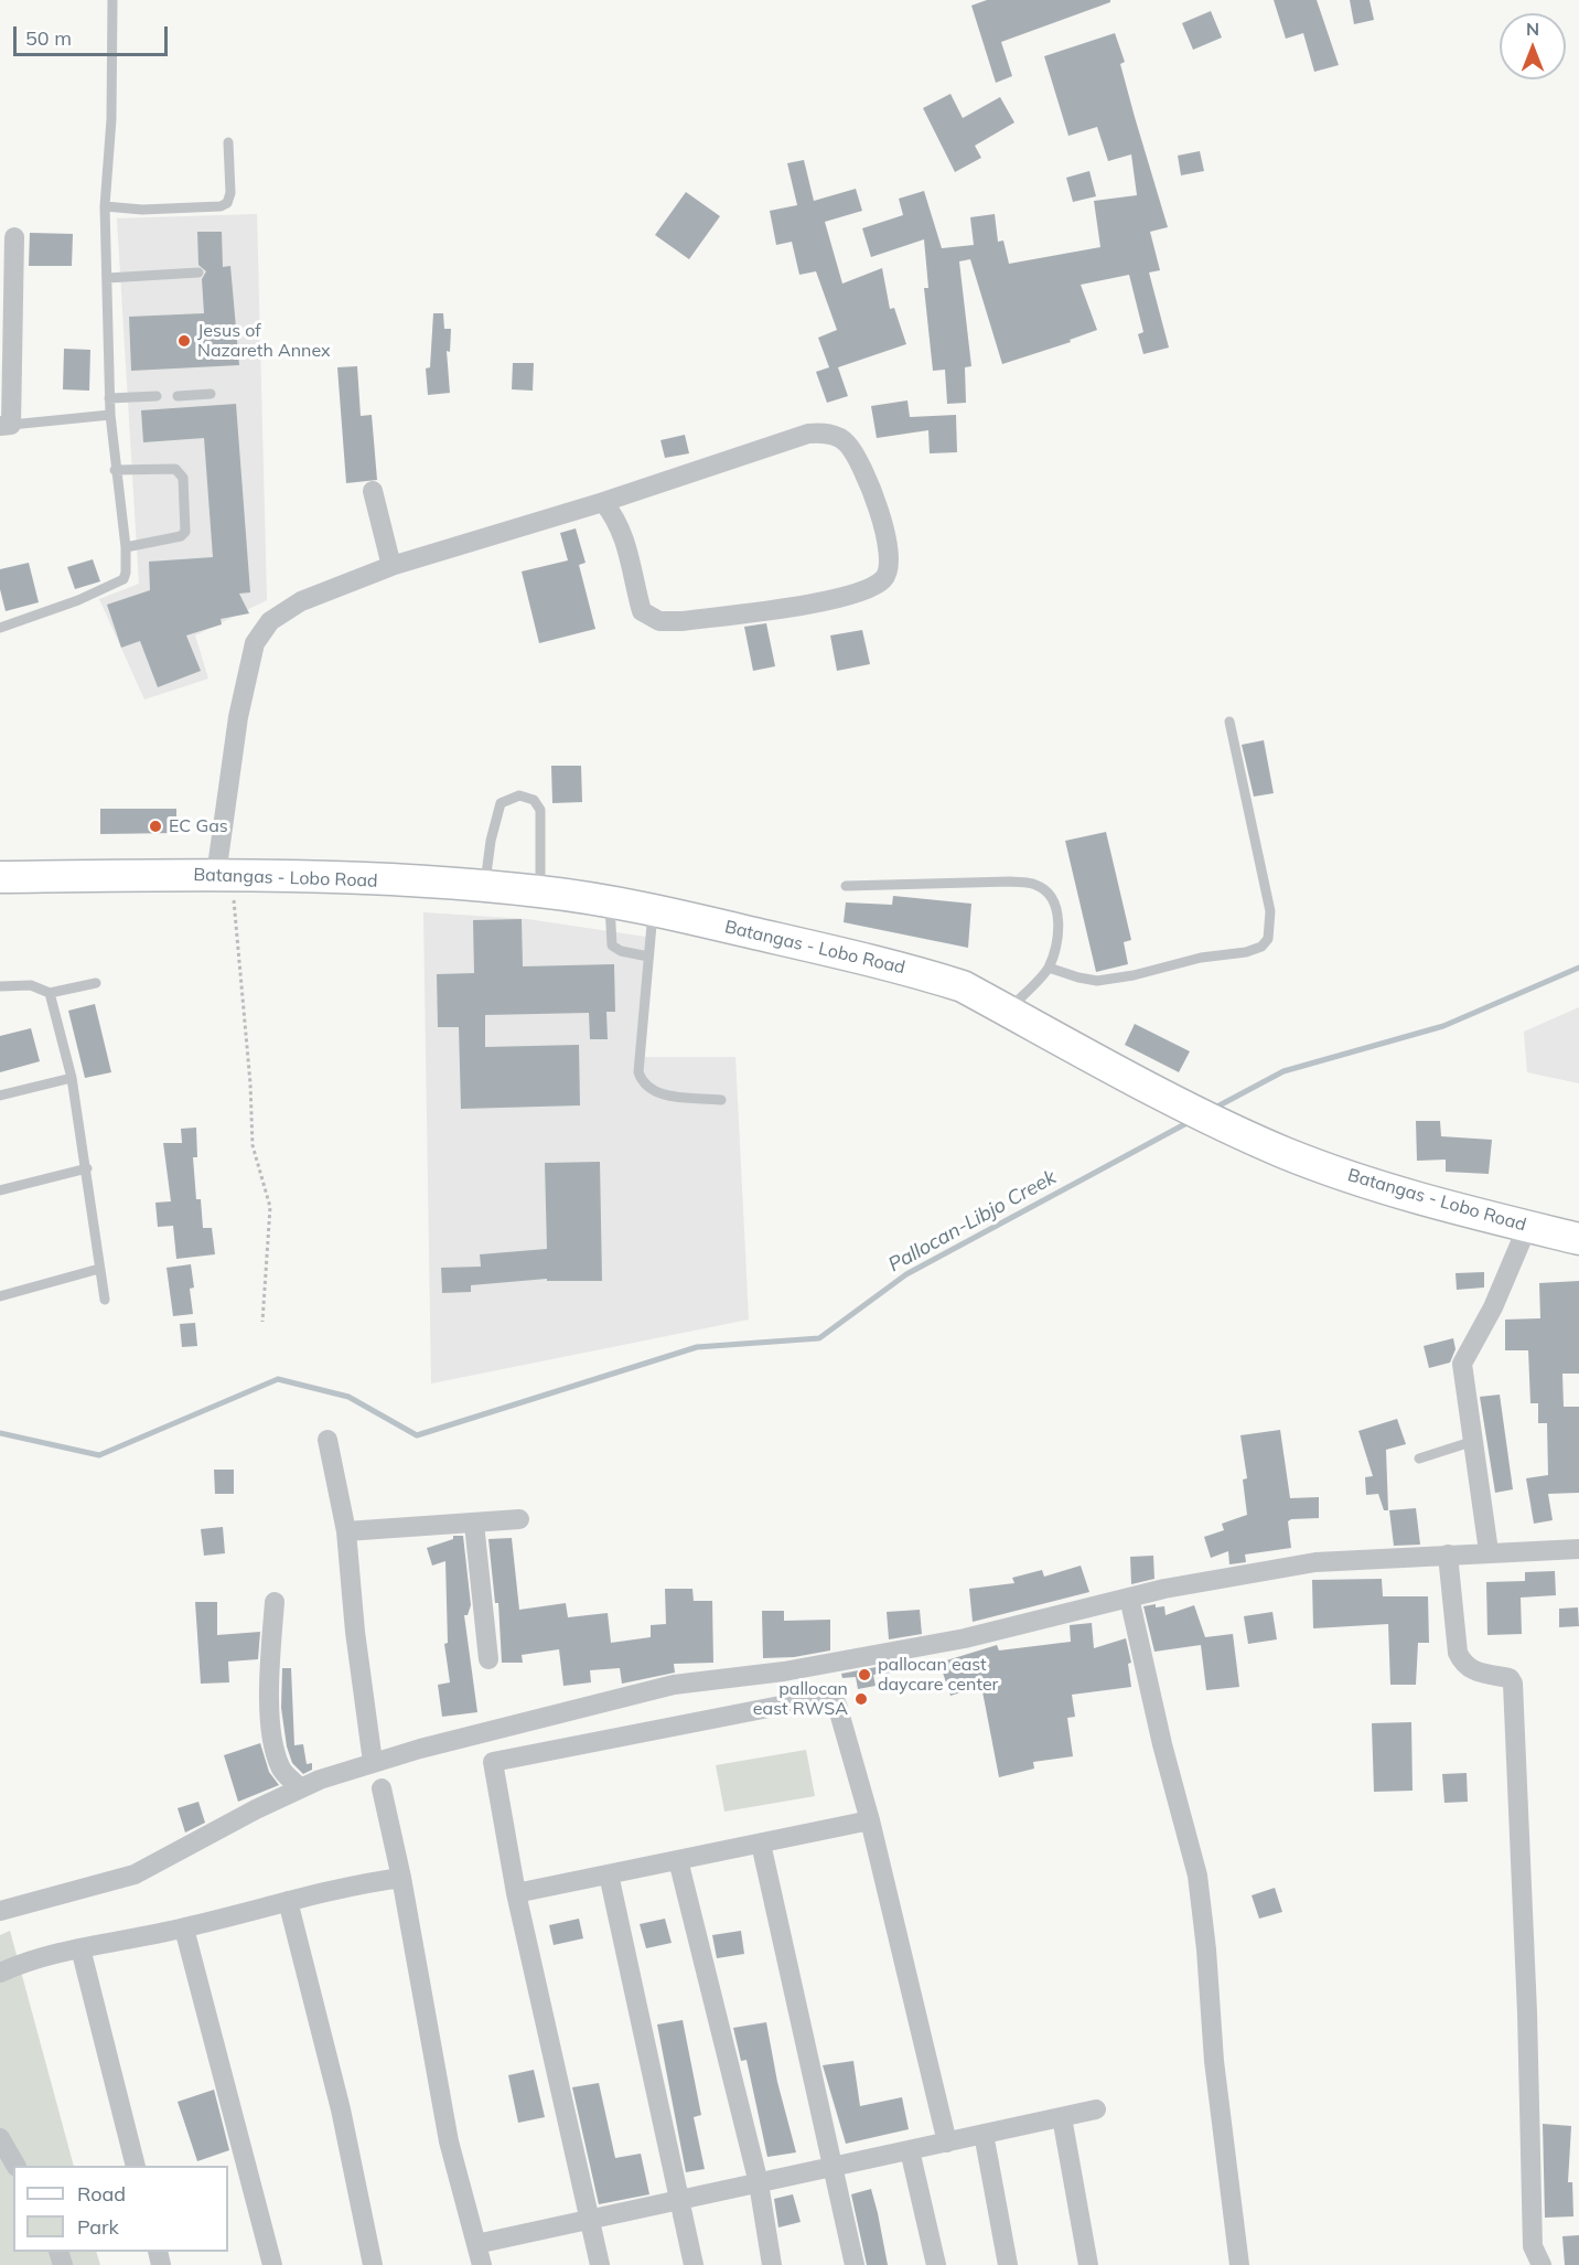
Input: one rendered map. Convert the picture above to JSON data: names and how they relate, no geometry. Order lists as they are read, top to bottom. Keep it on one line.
{"streets":{"main road":["Batangas - Lobo Road"]},"water":["Pallocan-Libjo Creek"],"places":["Jesus of Nazareth Annex","EC Gas","pallocan east daycare center","pallocan east RWSA"],"legend":["Road","Park"],"scale_bar":"50 m","north":"top"}
